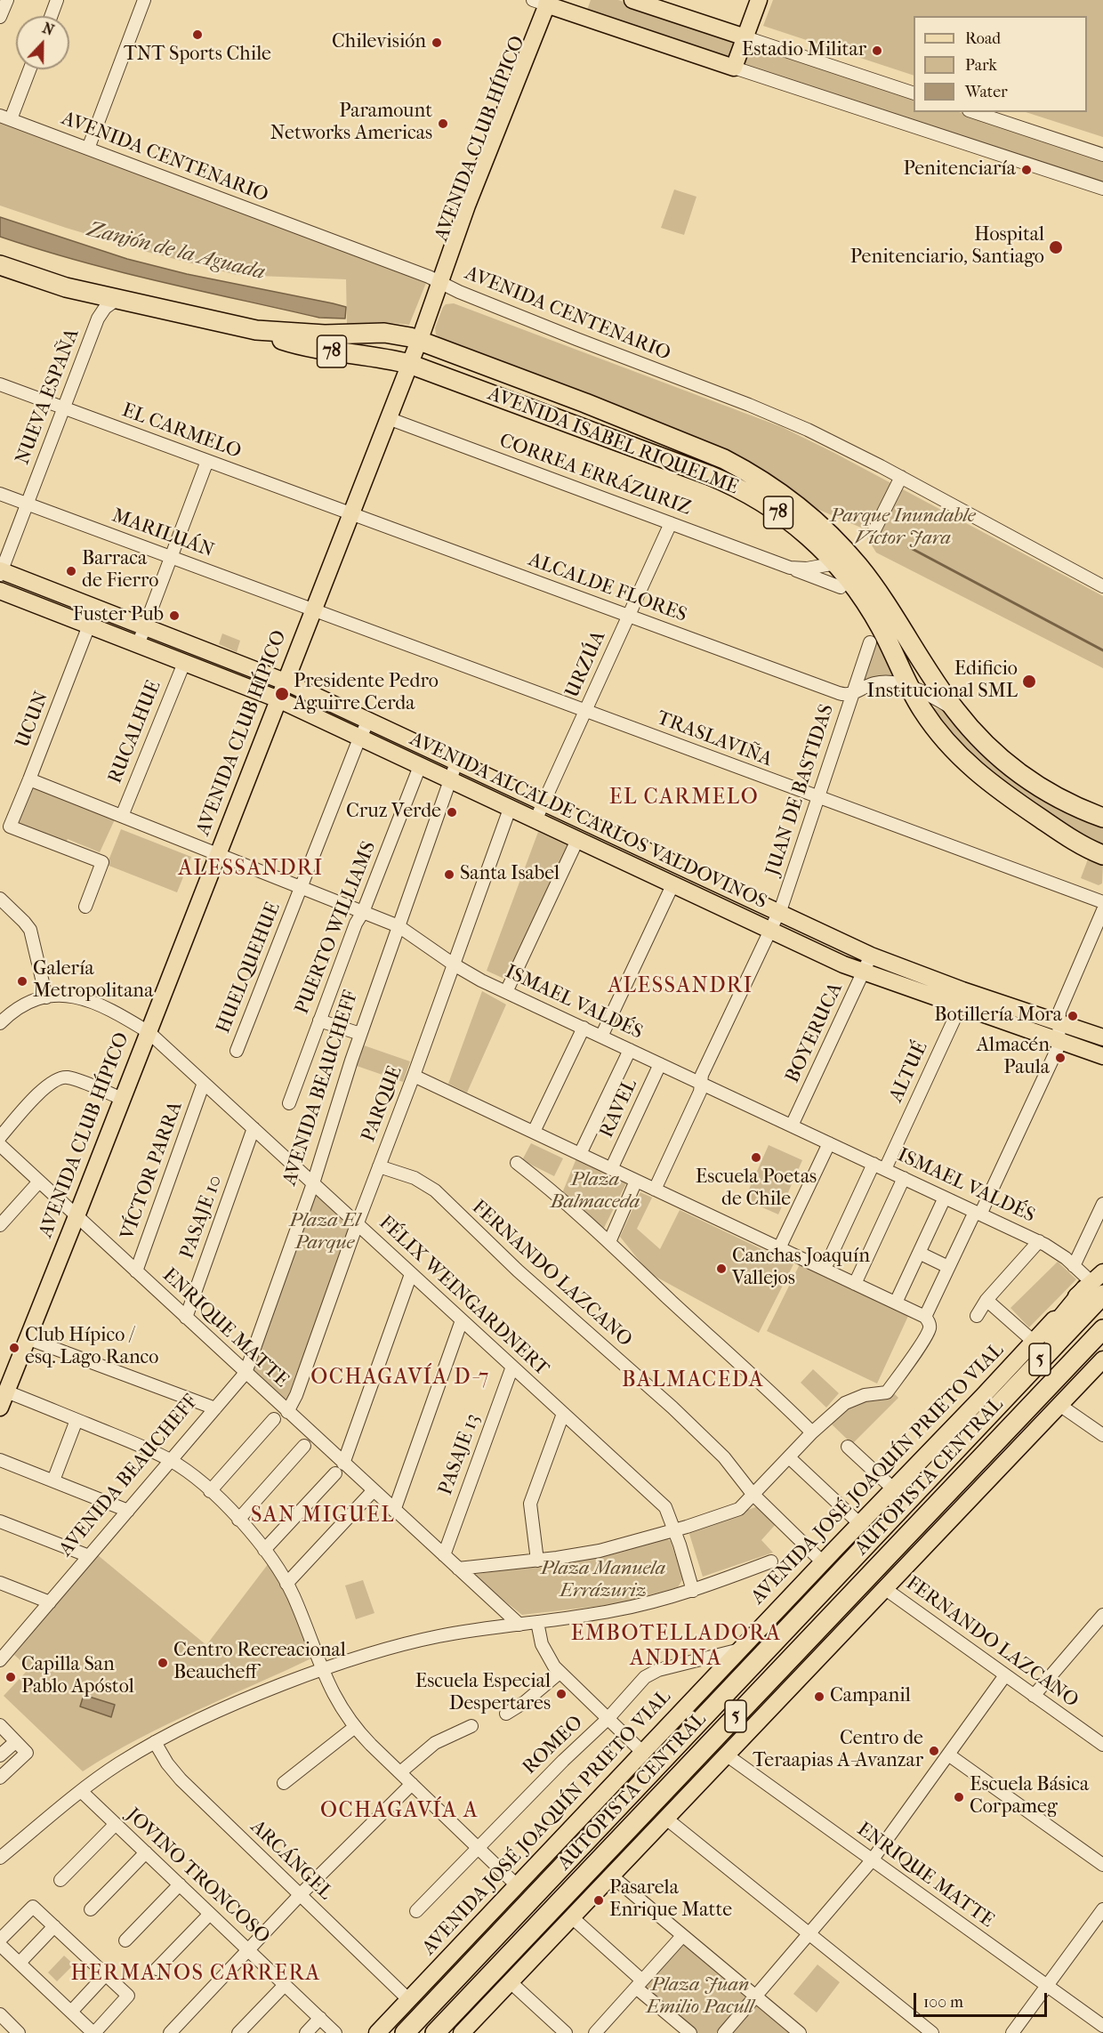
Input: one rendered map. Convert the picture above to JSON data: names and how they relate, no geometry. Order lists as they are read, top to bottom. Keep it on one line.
{"streets":{"highway":["78","AVENIDA ISABEL RIQUELME","5","AUTOPISTA CENTRAL"],"main road":["AVENIDA CLUB HÍPICO","AVENIDA ALCALDE CARLOS VALDOVINOS","AVENIDA JOSÉ JOAQUÍN PRIETO VIAL"],"street":["AVENIDA CENTENARIO","NUEVA ESPAÑA","EL CARMELO","CORREA ERRÁZURIZ","MARILUÁN","ALCALDE FLORES","URZÚA","UCUN","RUCALHUE","TRASLAVIÑA","JUAN DE BASTIDAS","PUERTO WILLIAMS","HUELQUEHUE","ISMAEL VALDÉS","BOYERUCA","ALTUÉ","AVENIDA BEAUCHEFF","PARQUE","RAVEL","VÍCTOR PARRA","PASAJE 10","FERNANDO LAZCANO","FÉLIX WEINGARDNERT","ENRIQUE MATTE","PASAJE 13","ROMEO","ARCÁNGEL","JOVINO TRONCOSO"]},"crossings":[["AVENIDA CLUB HÍPICO","AVENIDA CENTENARIO"],["AVENIDA CLUB HÍPICO","EL CARMELO"],["AVENIDA CLUB HÍPICO","AVENIDA ISABEL RIQUELME"],["AVENIDA CLUB HÍPICO","CORREA ERRÁZURIZ"],["AVENIDA CLUB HÍPICO","MARILUÁN"],["AVENIDA CLUB HÍPICO","ALCALDE FLORES"],["AVENIDA CLUB HÍPICO","TRASLAVIÑA"],["AVENIDA CLUB HÍPICO","AVENIDA ALCALDE CARLOS VALDOVINOS"],["AVENIDA CLUB HÍPICO","ISMAEL VALDÉS"],["AVENIDA CLUB HÍPICO","FÉLIX WEINGARDNERT"],["AVENIDA CLUB HÍPICO","ENRIQUE MATTE"],["NUEVA ESPAÑA","EL CARMELO"],["NUEVA ESPAÑA","AVENIDA ISABEL RIQUELME"],["NUEVA ESPAÑA","MARILUÁN"],["NUEVA ESPAÑA","AVENIDA ALCALDE CARLOS VALDOVINOS"],["EL CARMELO","ALCALDE FLORES"],["AVENIDA ISABEL RIQUELME","CORREA ERRÁZURIZ"],["AVENIDA ISABEL RIQUELME","JUAN DE BASTIDAS"],["CORREA ERRÁZURIZ","URZÚA"],["MARILUÁN","TRASLAVIÑA"],["ALCALDE FLORES","URZÚA"],["ALCALDE FLORES","JUAN DE BASTIDAS"],["URZÚA","TRASLAVIÑA"],["URZÚA","AVENIDA ALCALDE CARLOS VALDOVINOS"],["UCUN","AVENIDA ALCALDE CARLOS VALDOVINOS"],["UCUN","ISMAEL VALDÉS"],["RUCALHUE","AVENIDA ALCALDE CARLOS VALDOVINOS"],["RUCALHUE","ISMAEL VALDÉS"],["TRASLAVIÑA","JUAN DE BASTIDAS"],["JUAN DE BASTIDAS","AVENIDA ALCALDE CARLOS VALDOVINOS"],["JUAN DE BASTIDAS","ISMAEL VALDÉS"],["AVENIDA ALCALDE CARLOS VALDOVINOS","PUERTO WILLIAMS"],["AVENIDA ALCALDE CARLOS VALDOVINOS","HUELQUEHUE"],["AVENIDA ALCALDE CARLOS VALDOVINOS","BOYERUCA"],["AVENIDA ALCALDE CARLOS VALDOVINOS","ALTUÉ"],["AVENIDA ALCALDE CARLOS VALDOVINOS","AVENIDA BEAUCHEFF"],["AVENIDA ALCALDE CARLOS VALDOVINOS","PARQUE"],["PUERTO WILLIAMS","ISMAEL VALDÉS"],["HUELQUEHUE","ISMAEL VALDÉS"],["ISMAEL VALDÉS","BOYERUCA"],["ISMAEL VALDÉS","ALTUÉ"],["ISMAEL VALDÉS","AVENIDA BEAUCHEFF"],["ISMAEL VALDÉS","PARQUE"],["ISMAEL VALDÉS","RAVEL"],["ISMAEL VALDÉS","AVENIDA JOSÉ JOAQUÍN PRIETO VIAL"],["ISMAEL VALDÉS","AUTOPISTA CENTRAL"],["AVENIDA BEAUCHEFF","FÉLIX WEINGARDNERT"],["AVENIDA BEAUCHEFF","ENRIQUE MATTE"],["PARQUE","FERNANDO LAZCANO"],["PARQUE","FÉLIX WEINGARDNERT"],["PARQUE","ENRIQUE MATTE"],["VÍCTOR PARRA","FÉLIX WEINGARDNERT"],["VÍCTOR PARRA","ENRIQUE MATTE"],["PASAJE 10","FÉLIX WEINGARDNERT"],["PASAJE 10","ENRIQUE MATTE"],["FERNANDO LAZCANO","AVENIDA JOSÉ JOAQUÍN PRIETO VIAL"],["FÉLIX WEINGARDNERT","PASAJE 13"],["ENRIQUE MATTE","PASAJE 13"],["AVENIDA JOSÉ JOAQUÍN PRIETO VIAL","AUTOPISTA CENTRAL"],["AVENIDA JOSÉ JOAQUÍN PRIETO VIAL","ROMEO"],["AVENIDA JOSÉ JOAQUÍN PRIETO VIAL","ARCÁNGEL"]],"districts":["EL CARMELO","ALESSANDRI","ALESSANDRI","OCHAGAVÍA D-7","BALMACEDA","SAN MIGUEL","EMBOTELLADORA ANDINA","OCHAGAVÍA A","HERMANOS CARRERA"],"water":["Zanjón de la Aguada"],"parks":["Parque Inundable Víctor Jara","Plaza Balmaceda","Plaza El Parque","Plaza Manuela Errázuriz","Plaza Juan Emilio Pacull"],"places":["TNT Sports Chile","Chilevisión","Estadio Militar","Paramount Networks Americas","Penitenciaría","Hospital Penitenciario, Santiago","Barraca de Fierro","Fuster Pub","Edificio Institucional SML","Presidente Pedro Aguirre Cerda","Cruz Verde","Santa Isabel","Galería Metropolitana","Botillería Mora","Almacén Paula","Escuela Poetas de Chile","Canchas Joaquín Vallejos","Club Hípico / esq. Lago Ranco","Centro Recreacional Beaucheff","Capilla San Pablo Apóstol","Escuela Especial Despertares","Campanil","Centro de Teraapias A-Avanzar","Escuela Básica Corpameg","Pasarela Enrique Matte"],"legend":["Road","Park","Water"],"scale_bar":"100 m","north":"top"}
